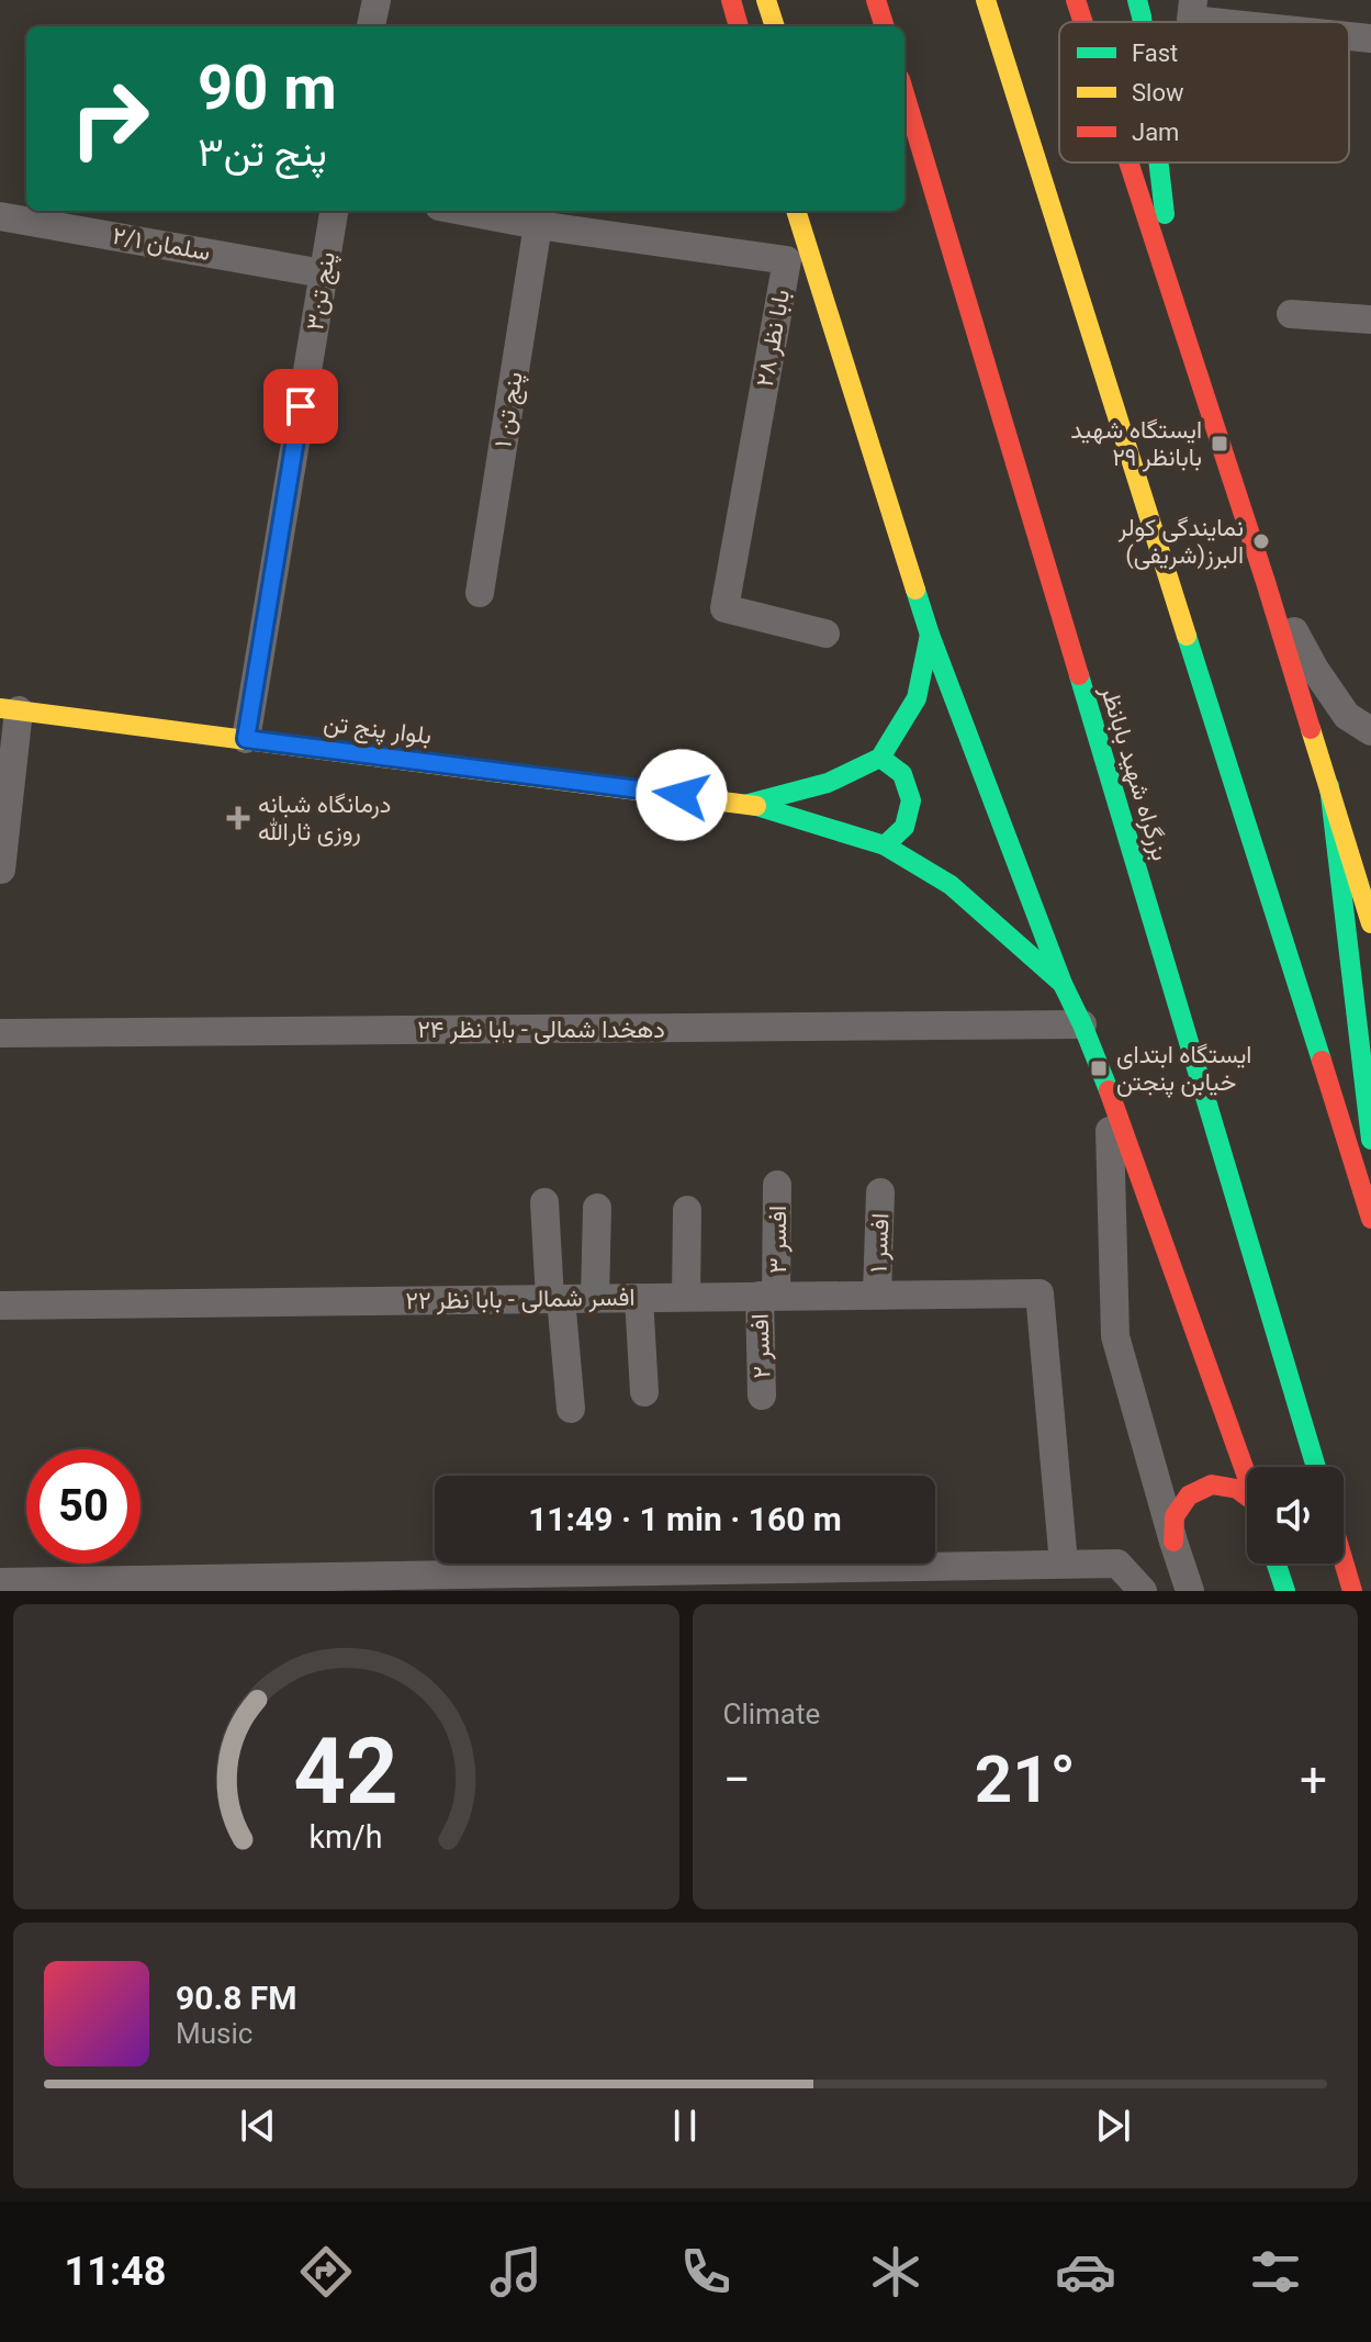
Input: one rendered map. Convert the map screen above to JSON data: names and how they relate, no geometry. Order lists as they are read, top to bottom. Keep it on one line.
{"streets":{"main road":["بلوار پنج تن","بزرگراه شهید بابانظر"],"street":["سلمان ۲/۱","پنج تن۳","بابا نظر ۲۸","پنج تن ۱","دهخدا شمالی - بابا نظر ۲۴","افسر ۳","افسر ۱","افسر شمالی - بابا نظر ۲۲","افسر ۲"]},"crossings":[["سلمان ۲/۱","پنج تن۳"],["پنج تن۳","بلوار پنج تن"],["بابا نظر ۲۸","پنج تن ۱"],["افسر ۳","افسر شمالی - بابا نظر ۲۲"],["افسر ۳","افسر ۲"],["افسر ۱","افسر شمالی - بابا نظر ۲۲"],["افسر شمالی - بابا نظر ۲۲","افسر ۲"]],"places":{"transit":["ایستگاه شهید بابانظر ۲۹","ایستگاه ابتدای خیابن پنجتن"],"other":["نمایندگی کولر البرز(شریفی)"],"health":["درمانگاه شبانه روزی ثارالله"]},"legend":["Fast","Slow","Jam"],"page":{"turn":["90 m","پنج تن۳"],"limit":"50","trip":"11:49 · 1 min · 160 m","tile":"Climate","heat":["−","21°","+"],"song":["90.8 FM","Music"],"tabs":"11:48","gauge":["42","km/h"]}}
